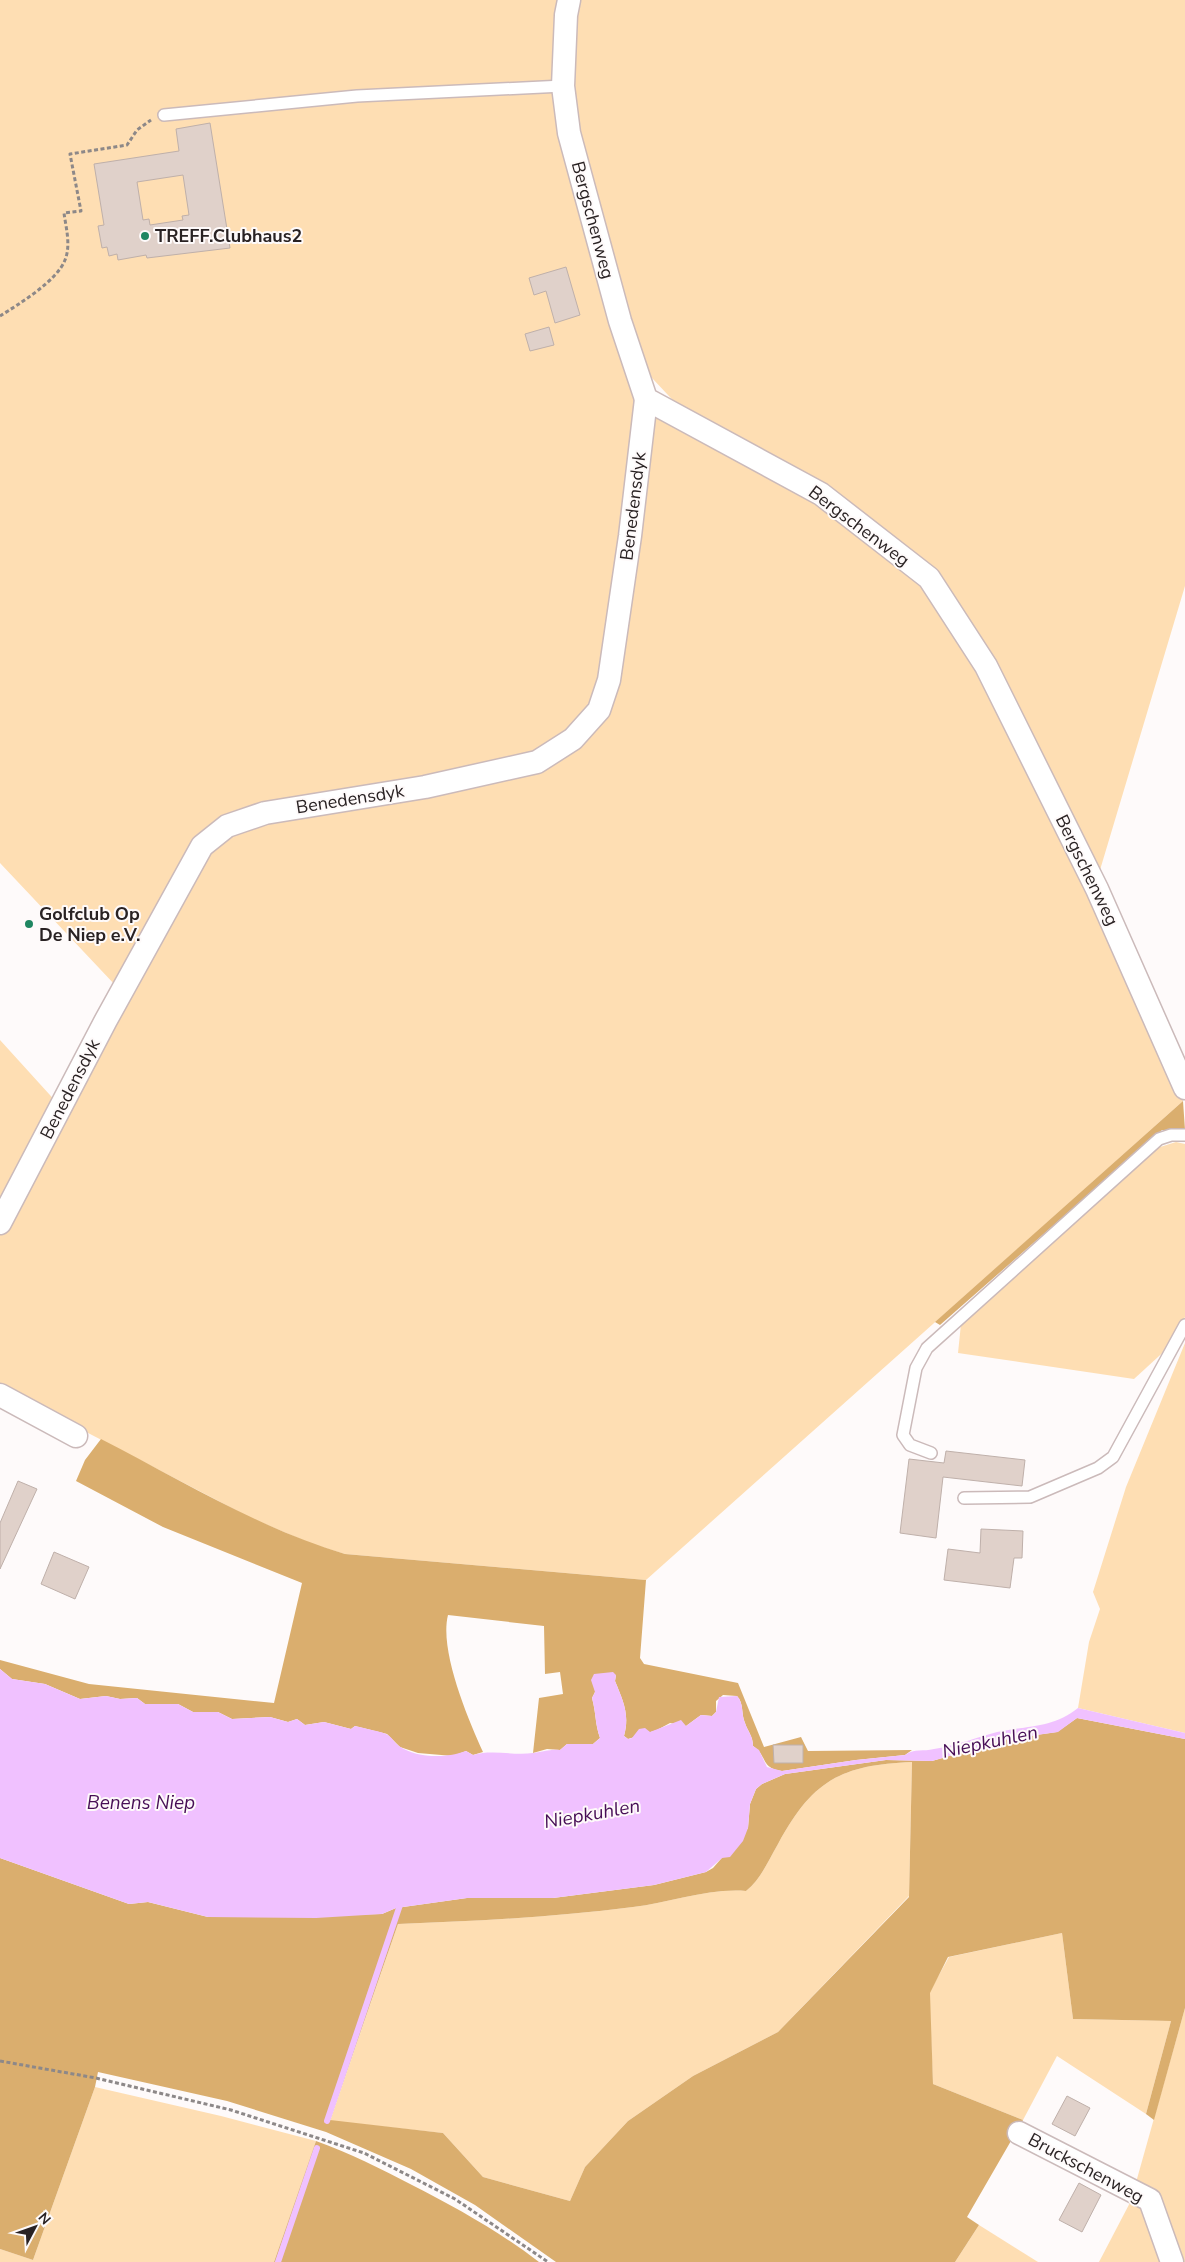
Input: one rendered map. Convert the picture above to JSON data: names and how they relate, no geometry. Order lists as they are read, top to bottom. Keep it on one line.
{"streets":{"street":["Bergschenweg","Benedensdyk","Bruckschenweg"]},"crossings":[["Bergschenweg","Benedensdyk"]],"water":["Niepkuhlen","Benens Niep"],"places":["TREFF.Clubhaus2","Golfclub Op De Niep e.V."],"north":"top right"}
